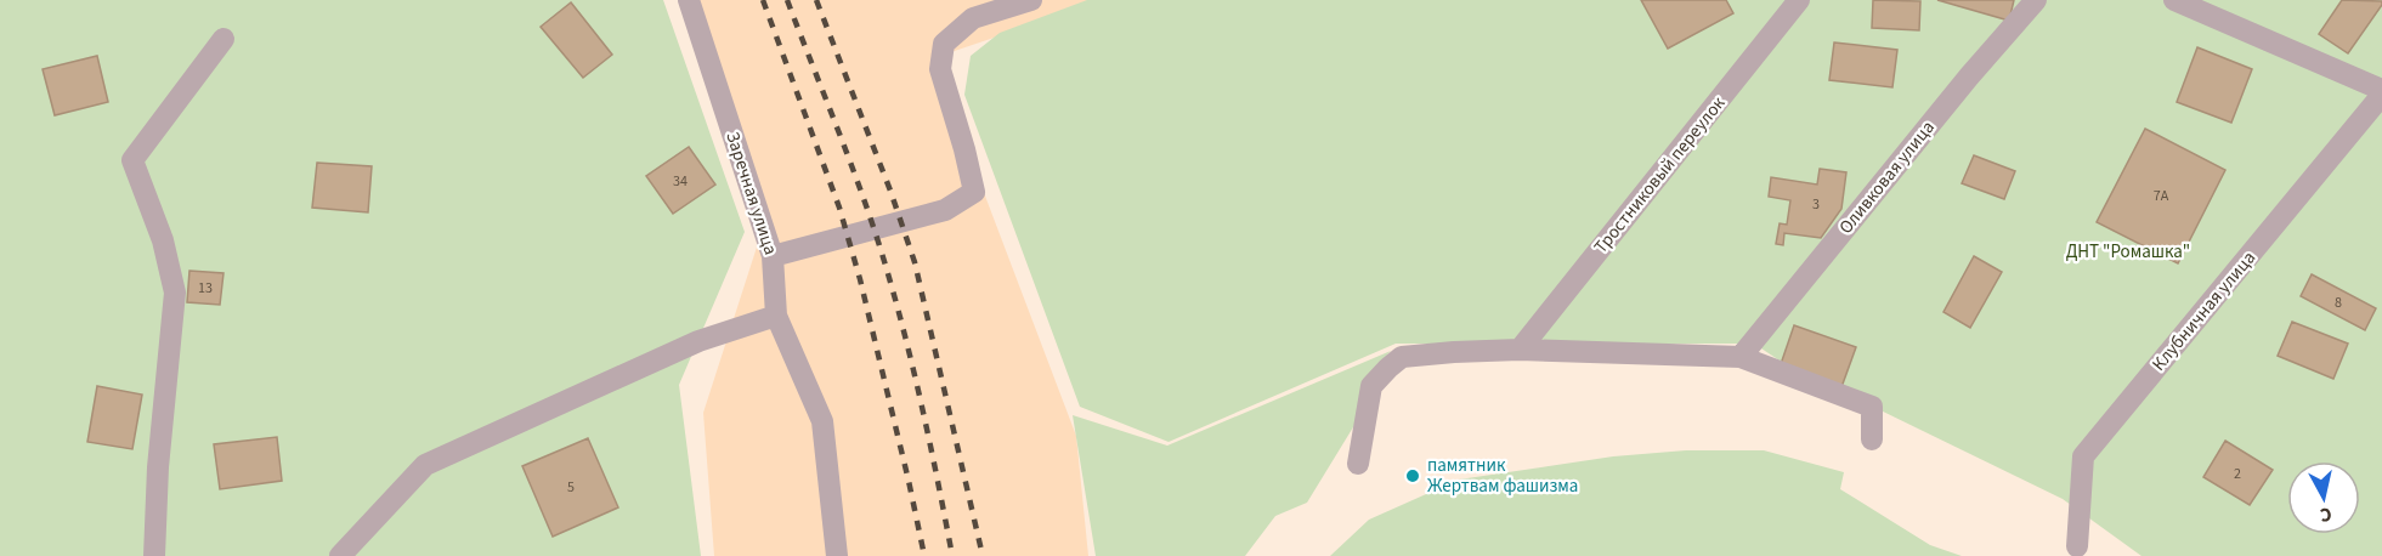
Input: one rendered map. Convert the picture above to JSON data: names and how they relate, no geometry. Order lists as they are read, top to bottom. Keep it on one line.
{"streets":{"street":["Тростниковый переулок","Оливковая улица","Заречная улица","Клубничная улица"]},"parks":["ДНТ \"Ромашка\""],"places":["памятник Жертвам фашизма"],"house_numbers":["34","7А","3","13","8","2","5"],"north":"bottom"}
